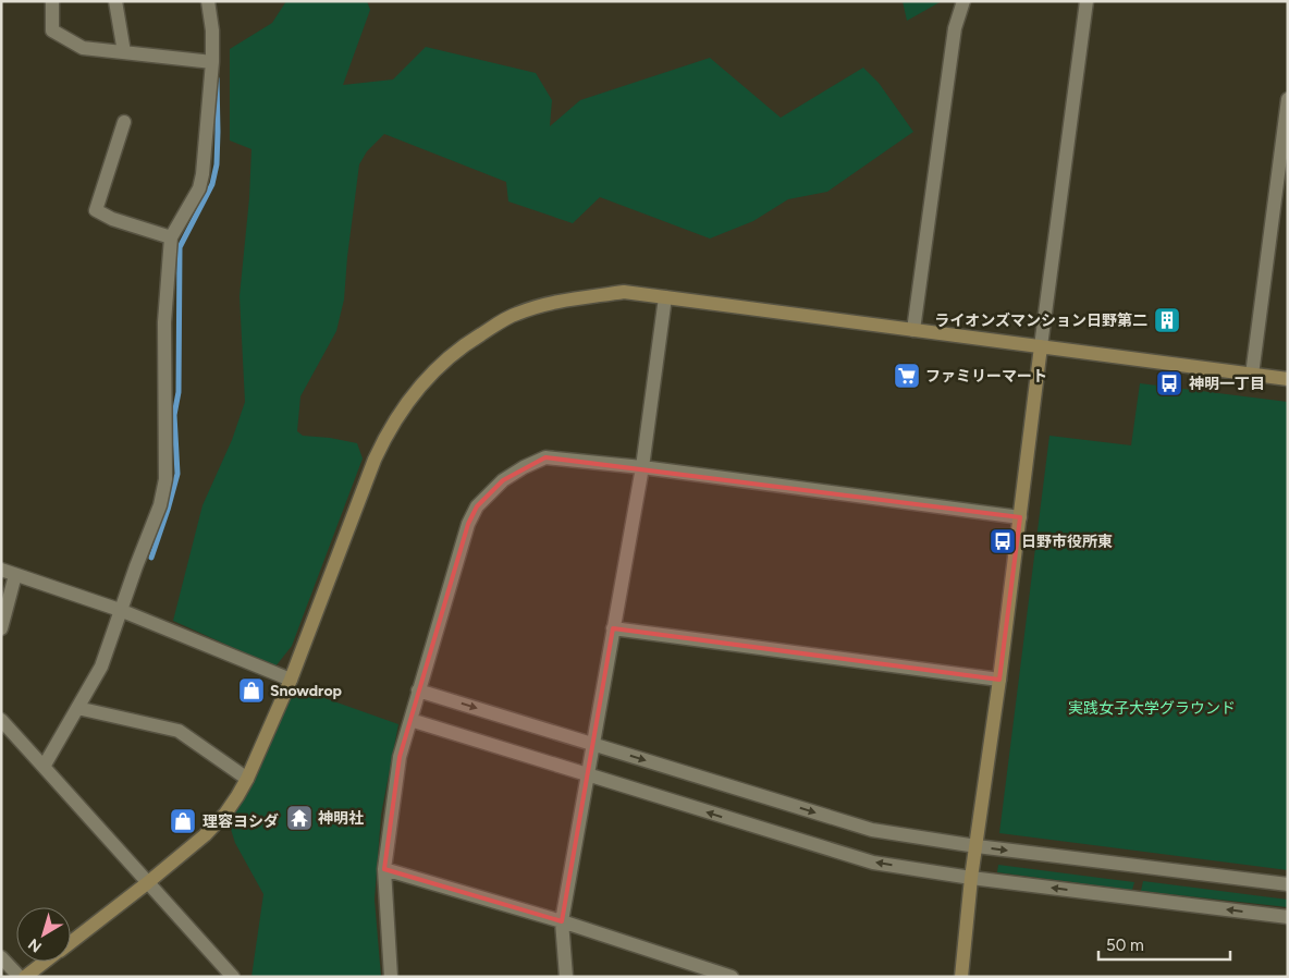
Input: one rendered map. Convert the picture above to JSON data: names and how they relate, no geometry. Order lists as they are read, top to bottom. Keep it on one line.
{"parks":["実践女子大学グラウンド"],"places":{"building":["ライオンズマンション日野第二"],"supermarket":["ファミリーマート"],"bus stop":["神明一丁目","日野市役所東"],"shop":["Snowdrop","理容ヨシダ"],"temple":["神明社"]},"scale_bar":"50 m","north":"bottom left"}
